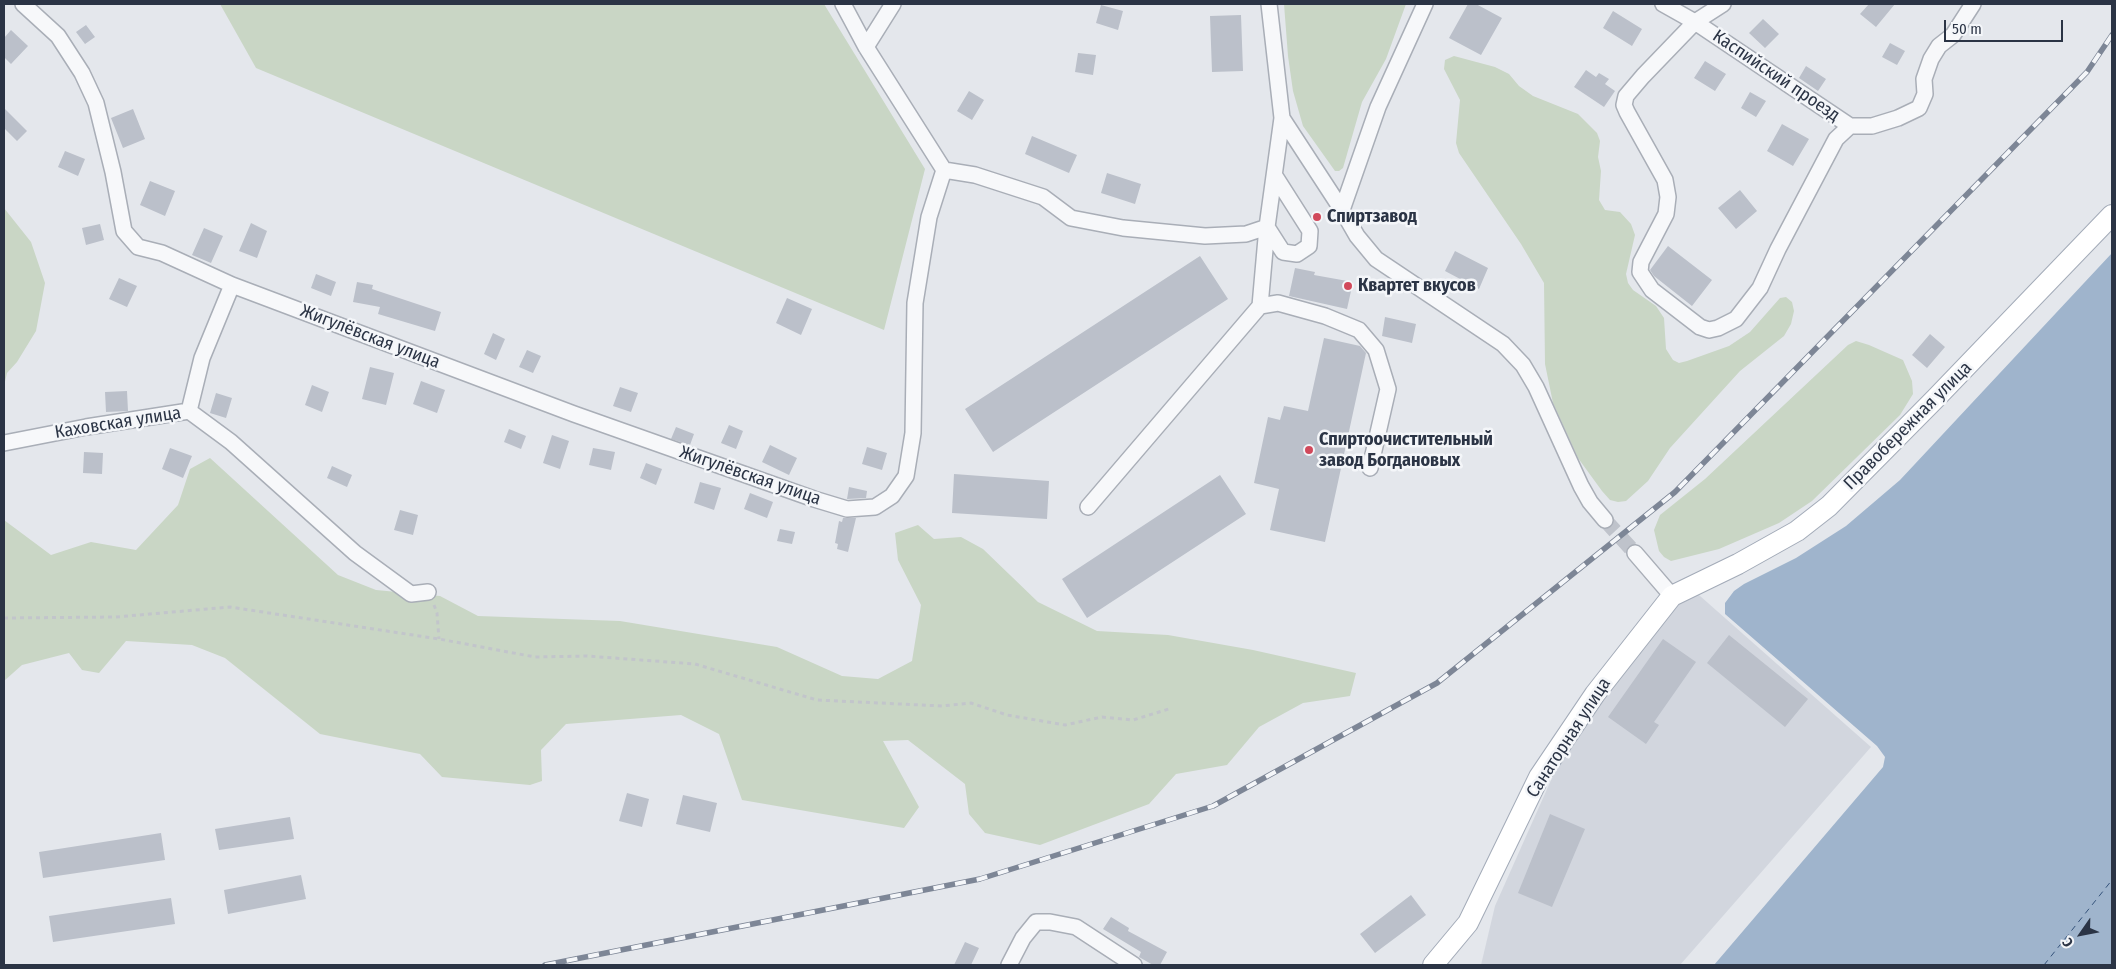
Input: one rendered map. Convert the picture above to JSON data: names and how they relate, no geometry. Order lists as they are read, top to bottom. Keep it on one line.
{"streets":{"main road":["Правобережная улица","Санаторная улица"],"street":["Каспийский проезд","Жигулёвская улица","Каховская улица"]},"crossings":[["Жигулёвская улица","Каховская улица"],["Правобережная улица","Санаторная улица"]],"places":["Спиртзавод","Квартет вкусов","Спиртоочистительный завод Богдановых"],"scale_bar":"50 m","north":"bottom left"}
